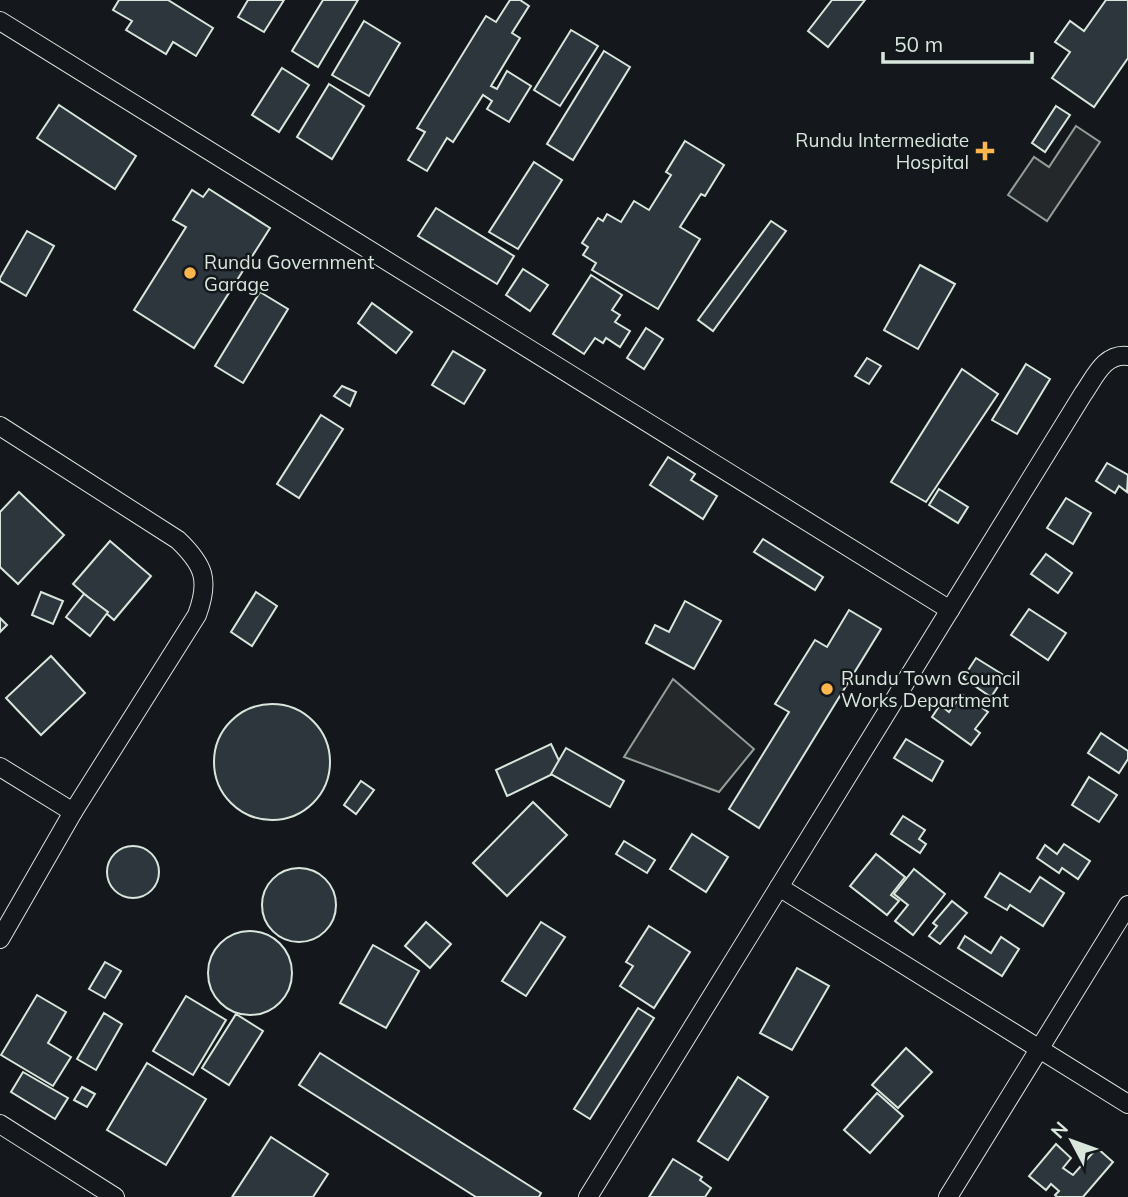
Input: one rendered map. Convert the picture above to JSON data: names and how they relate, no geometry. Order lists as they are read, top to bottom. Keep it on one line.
{"places":{"health":["Rundu Intermediate Hospital"],"other":["Rundu Government Garage","Rundu Town Council Works Department"]},"scale_bar":"50 m","north":"top left"}
